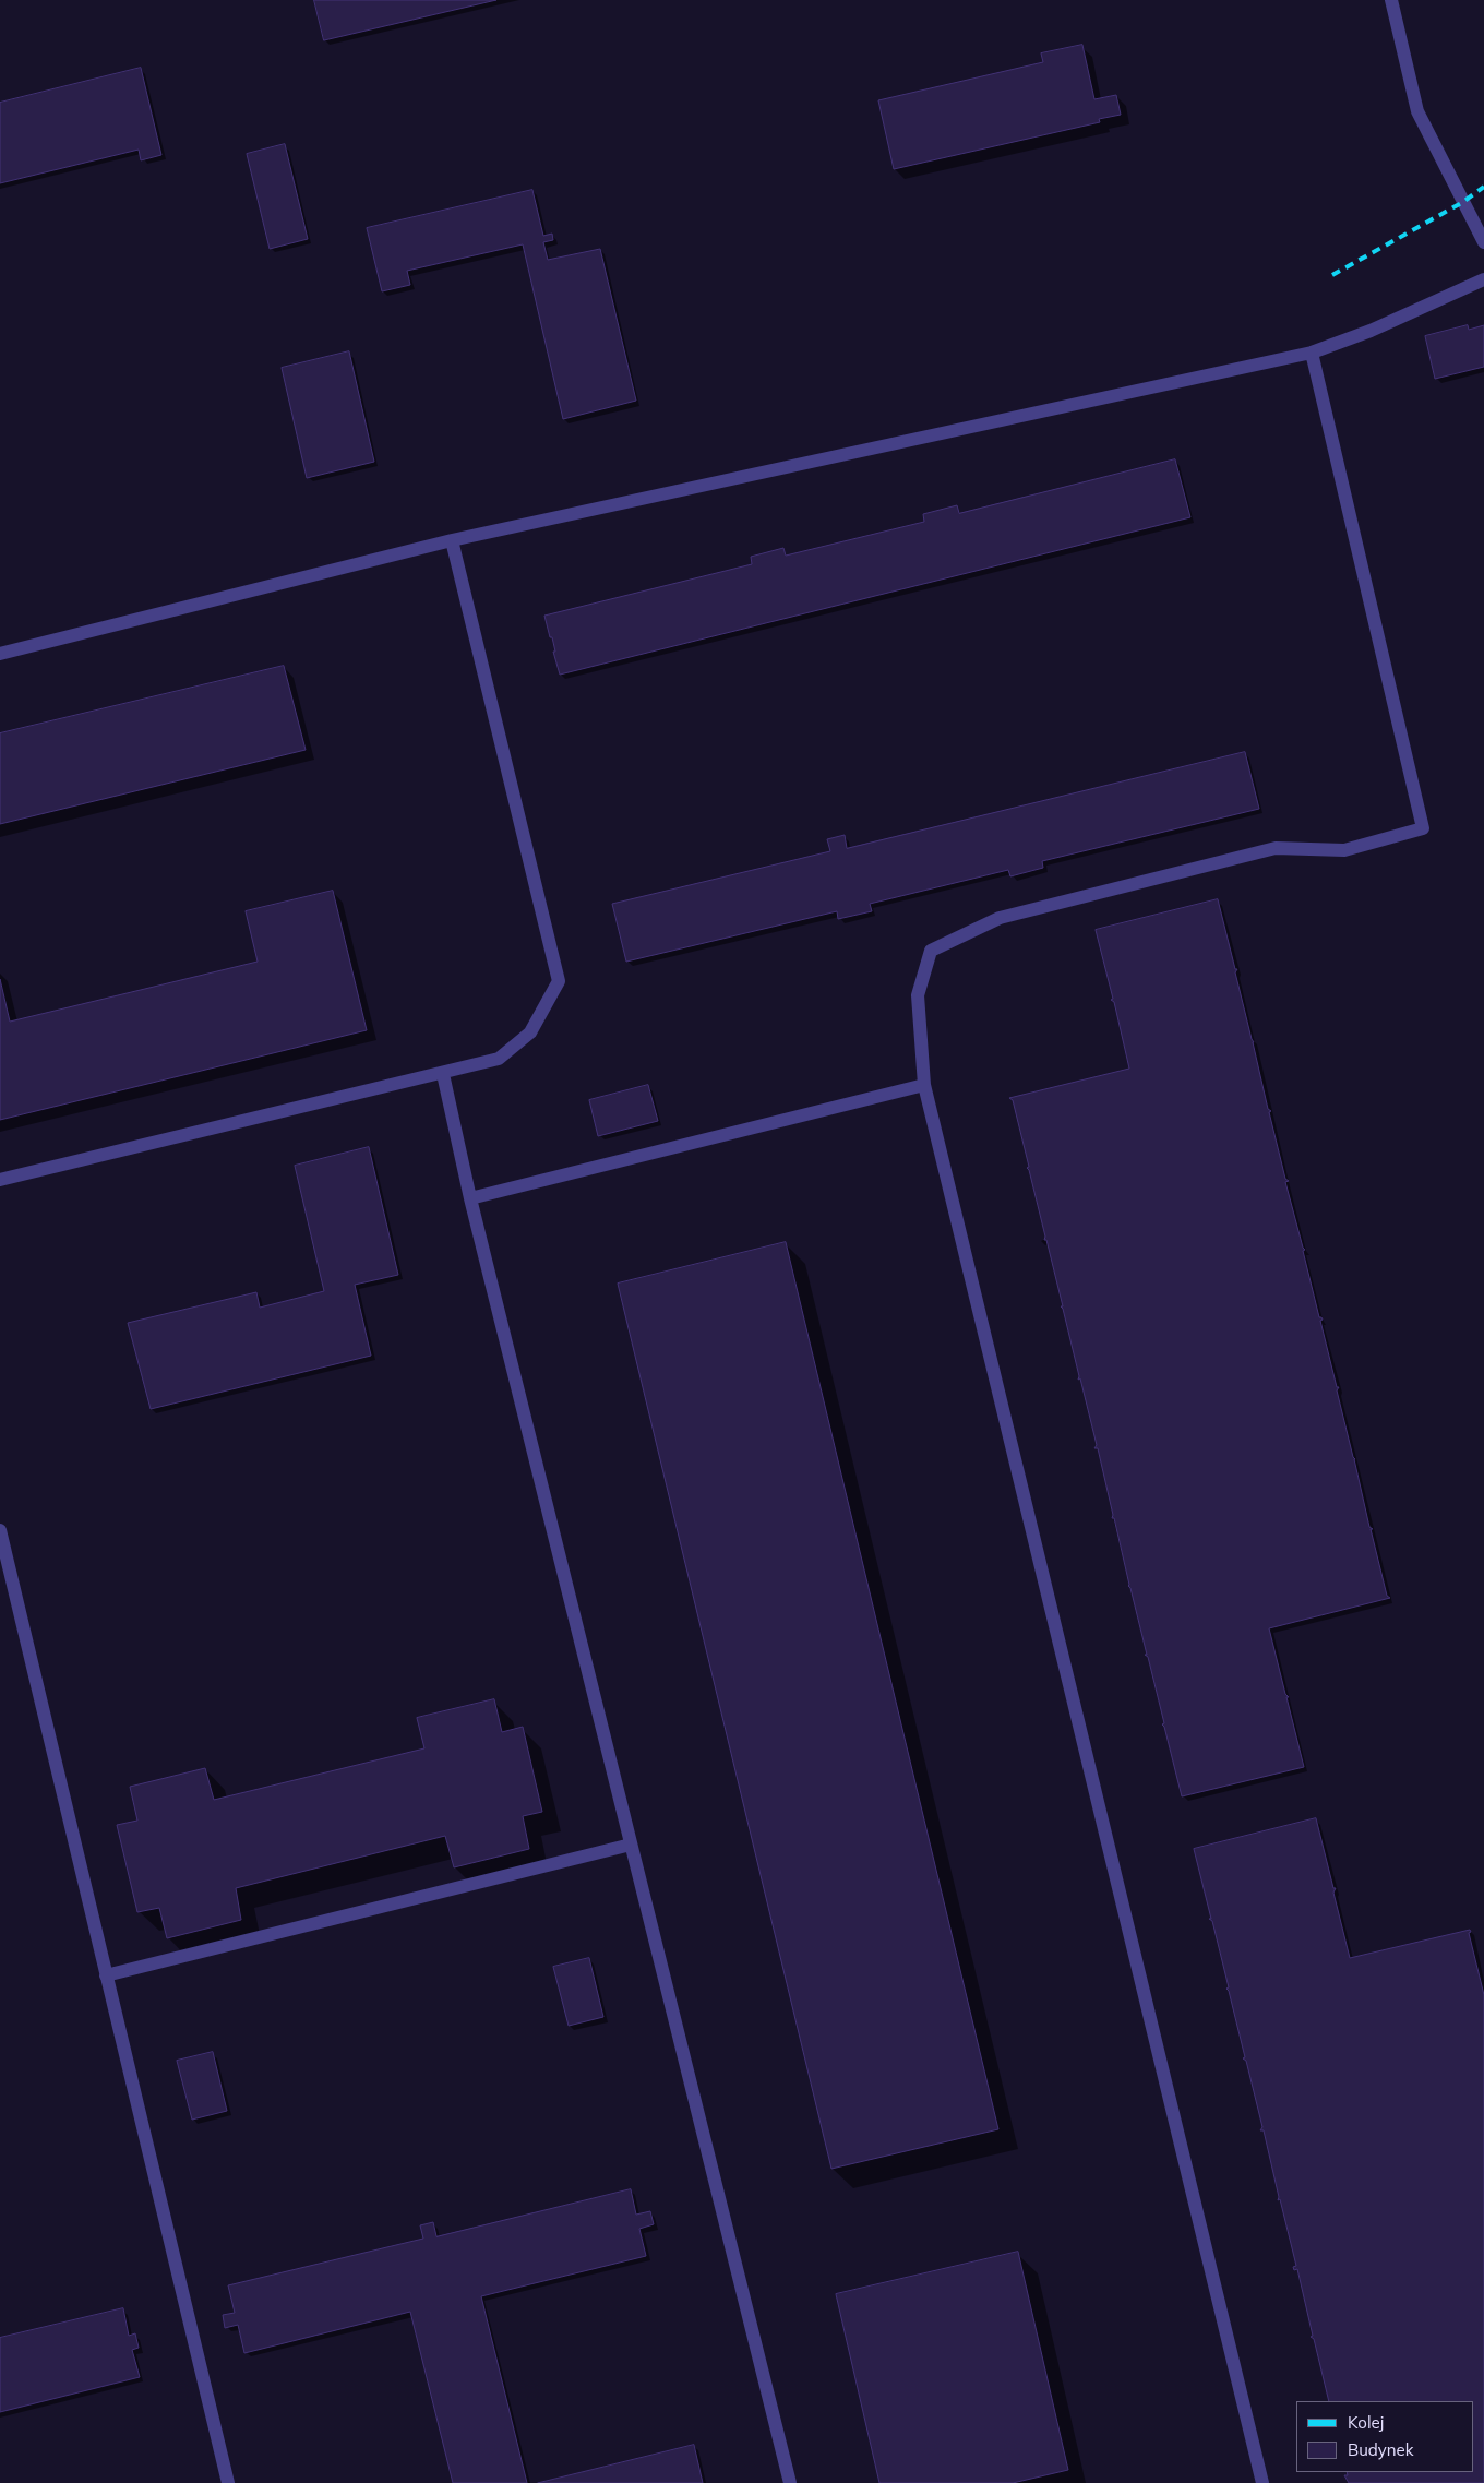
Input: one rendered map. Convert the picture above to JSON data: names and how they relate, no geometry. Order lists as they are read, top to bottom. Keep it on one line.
{"legend":["Kolej","Budynek"]}
